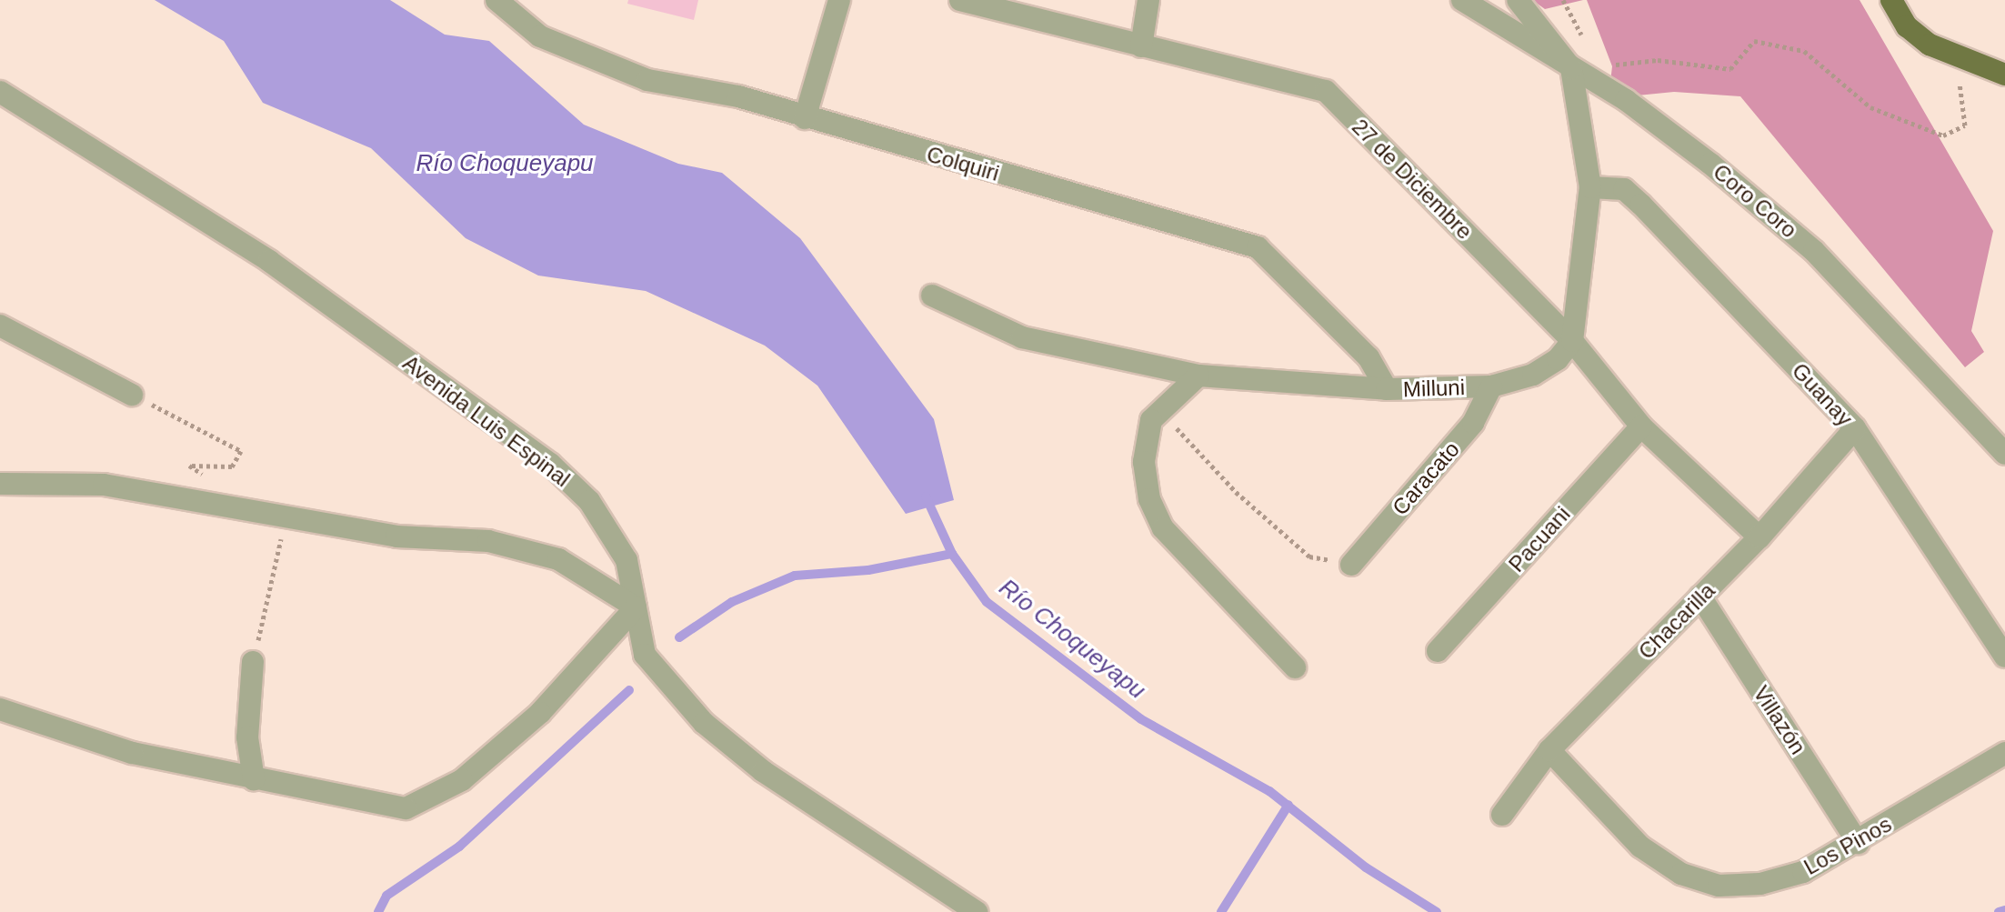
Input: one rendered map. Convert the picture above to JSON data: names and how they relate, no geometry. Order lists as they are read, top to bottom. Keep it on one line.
{"streets":{"street":["Colquiri","27 de Diciembre","Coro Coro","Milluni","Guanay","Avenida Luis Espinal","Caracato","Pacuani","Chacarilla","Villazón","Los Pinos"]},"crossings":[["Colquiri","Milluni"],["27 de Diciembre","Milluni"],["27 de Diciembre","Pacuani"],["27 de Diciembre","Chacarilla"],["Milluni","Caracato"],["Guanay","Chacarilla"],["Chacarilla","Villazón"],["Chacarilla","Los Pinos"],["Villazón","Los Pinos"]],"water":["Río Choqueyapu"]}
